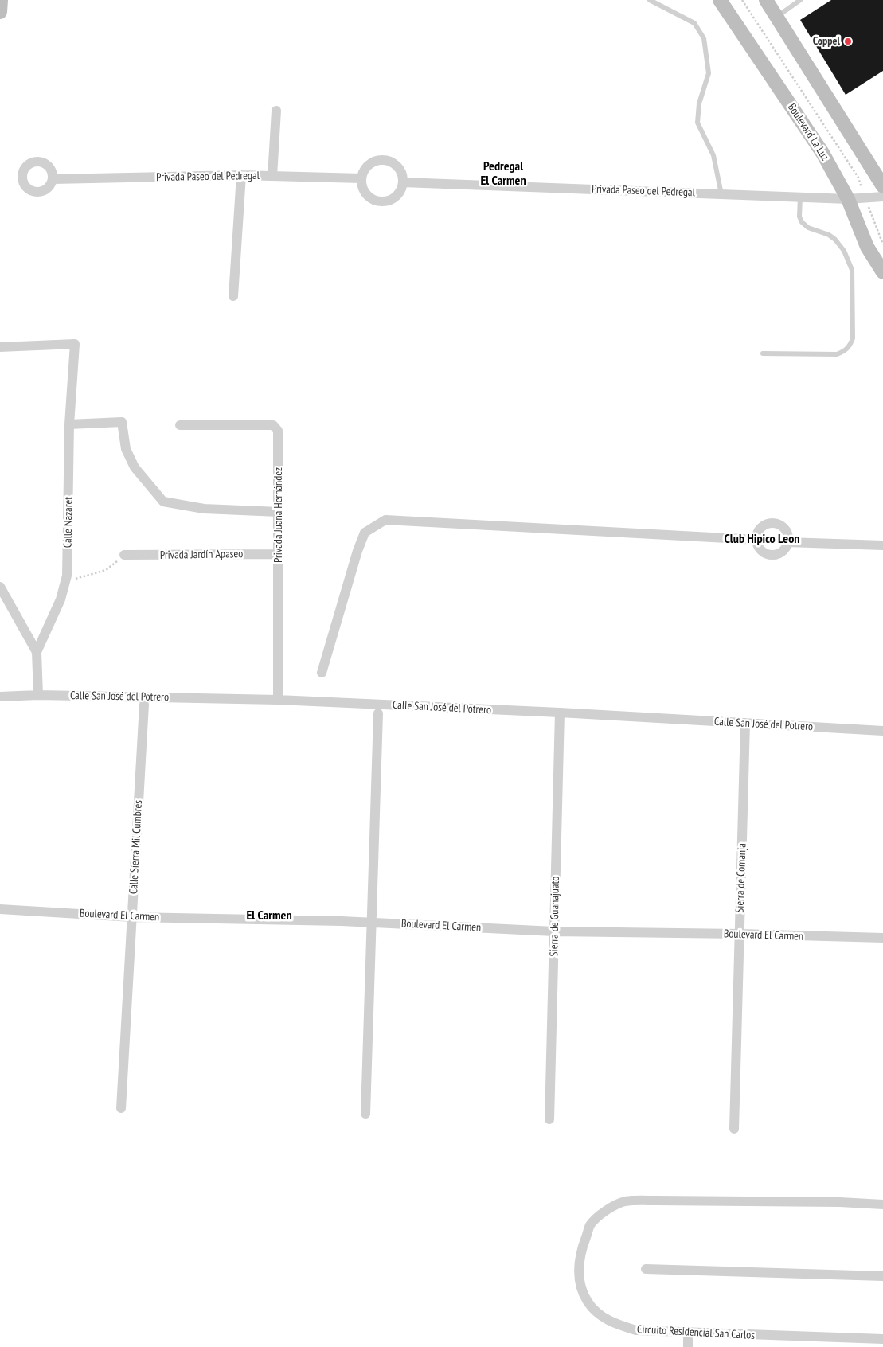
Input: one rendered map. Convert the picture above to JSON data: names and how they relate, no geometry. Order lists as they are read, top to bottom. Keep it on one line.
{"streets":{"main road":["Boulevard La Luz"],"street":["Privada Paseo del Pedregal","Privada Juana Hernández","Calle Nazaret","Privada Jardín Apaseo","Calle San José del Potrero","Calle Sierra Mil Cumbres","Sierra de Comanja","Boulevard El Carmen","Sierra de Guanajuato","Circuito Residencial San Carlos"]},"crossings":[["Boulevard La Luz","Privada Paseo del Pedregal"],["Privada Juana Hernández","Privada Jardín Apaseo"],["Privada Juana Hernández","Calle San José del Potrero"],["Calle Nazaret","Calle San José del Potrero"],["Calle San José del Potrero","Sierra de Comanja"],["Calle San José del Potrero","Sierra de Guanajuato"],["Calle Sierra Mil Cumbres","Boulevard El Carmen"],["Sierra de Comanja","Boulevard El Carmen"],["Boulevard El Carmen","Sierra de Guanajuato"]],"districts":["Pedregal El Carmen","Club Hipico Leon","El Carmen"],"places":["Coppel"]}
